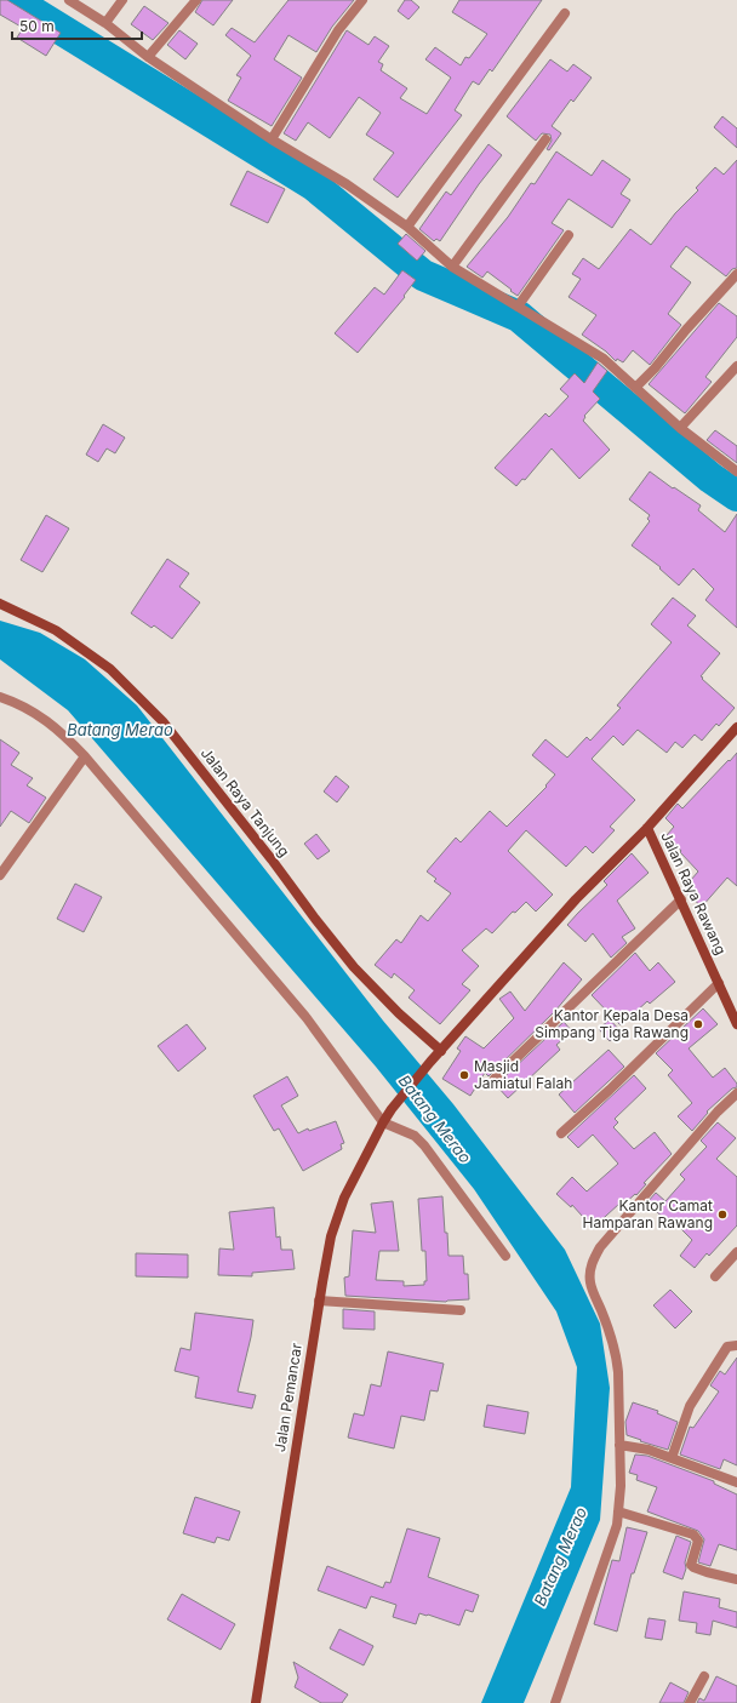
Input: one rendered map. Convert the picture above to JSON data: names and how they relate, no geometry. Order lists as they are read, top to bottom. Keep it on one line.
{"streets":{"main road":["Jalan Raya Tanjung","Jalan Raya Rawang","Jalan Pemancar"]},"crossings":[["Jalan Raya Tanjung","Jalan Pemancar"],["Jalan Raya Rawang","Jalan Pemancar"]],"water":["Batang Merao"],"places":["Kantor Kepala Desa Simpang Tiga Rawang","Masjid Jamiatul Falah","Kantor Camat Hamparan Rawang"],"scale_bar":"50 m"}
